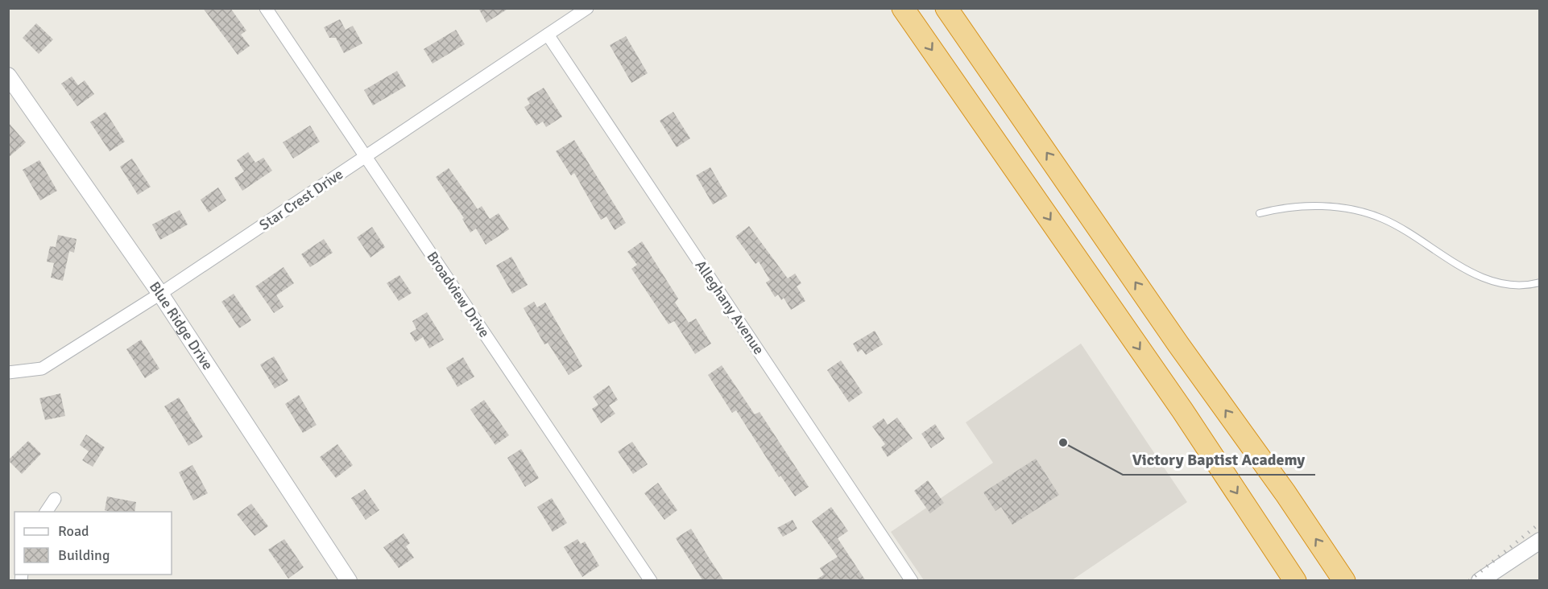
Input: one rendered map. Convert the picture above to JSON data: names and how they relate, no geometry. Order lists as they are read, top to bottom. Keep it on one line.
{"streets":{"street":["Star Crest Drive","Broadview Drive","Alleghany Avenue","Blue Ridge Drive"]},"crossings":[["Star Crest Drive","Broadview Drive"],["Star Crest Drive","Alleghany Avenue"],["Star Crest Drive","Blue Ridge Drive"]],"places":["Victory Baptist Academy"],"legend":["Road","Building"]}
